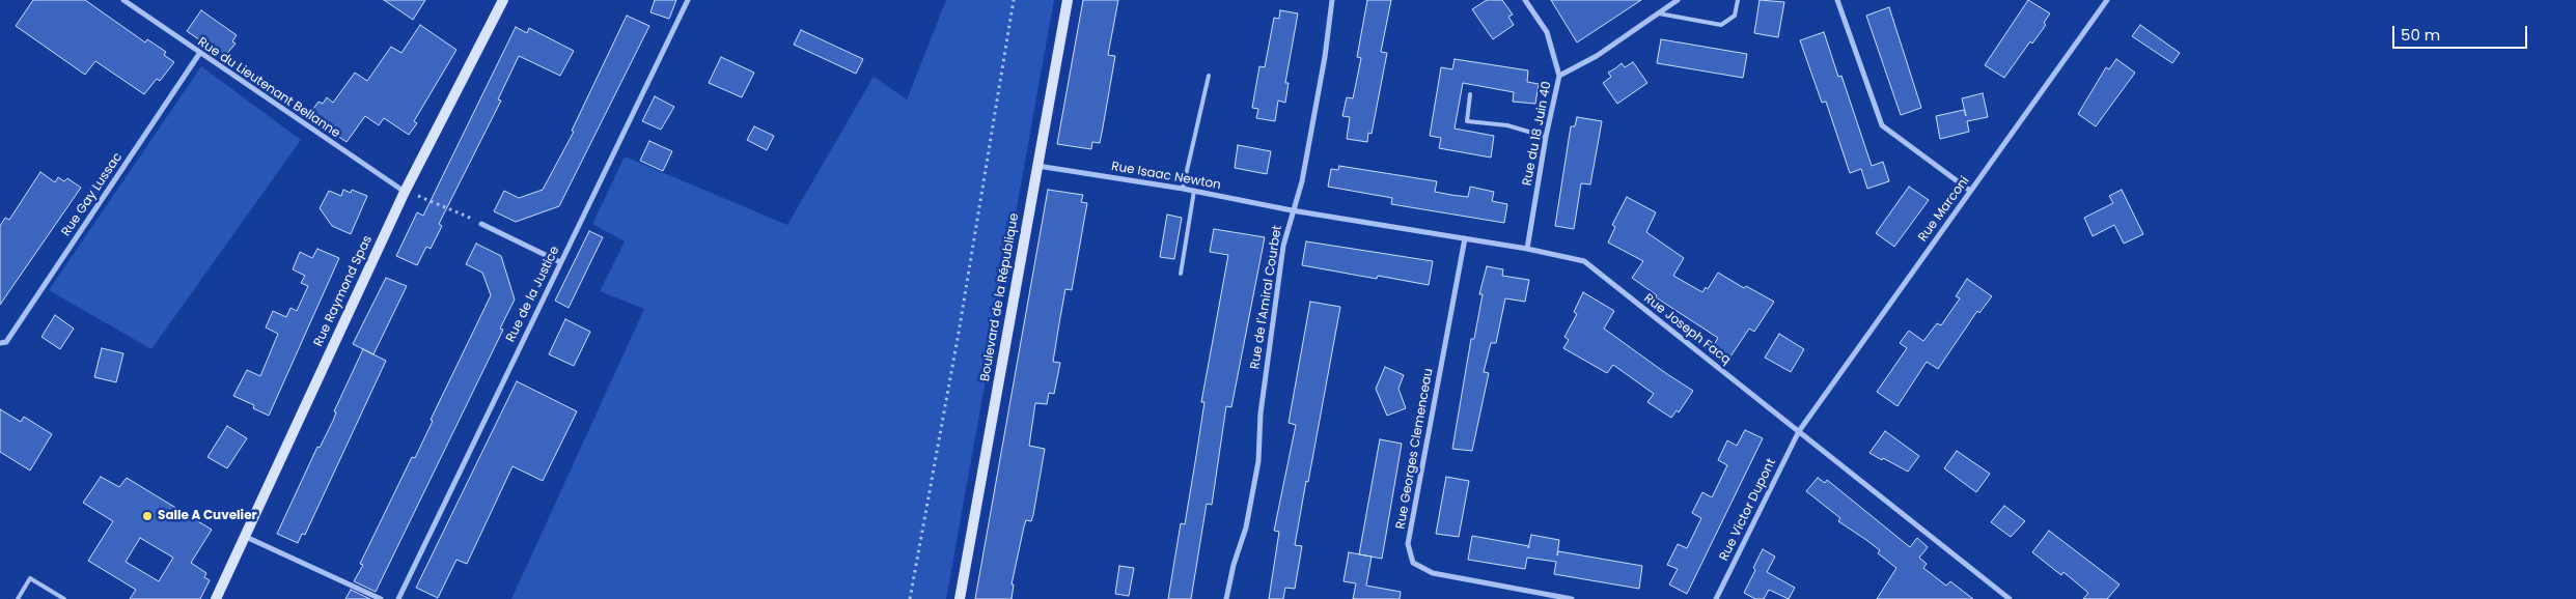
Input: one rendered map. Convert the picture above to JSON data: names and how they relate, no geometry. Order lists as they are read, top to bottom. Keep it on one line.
{"streets":{"street":["Rue du Lieutenant Bellanne","Rue du 18 Juin 40","Rue Isaac Newton","Rue Gay Lussac","Rue Marconi","Rue Raymond Spas","Rue de la Justice","Boulevard de la République","Rue de l'Amiral Courbet","Rue Joseph Facq","Rue Georges Clemenceau","Rue Victor Dupont"]},"crossings":[["Rue du Lieutenant Bellanne","Rue Gay Lussac"],["Rue du Lieutenant Bellanne","Rue Raymond Spas"],["Rue du 18 Juin 40","Rue Joseph Facq"],["Rue Isaac Newton","Boulevard de la République"],["Rue Isaac Newton","Rue de l'Amiral Courbet"],["Rue Isaac Newton","Rue Joseph Facq"],["Rue Marconi","Rue Joseph Facq"],["Rue Marconi","Rue Victor Dupont"],["Rue de l'Amiral Courbet","Rue Joseph Facq"],["Rue Joseph Facq","Rue Georges Clemenceau"],["Rue Joseph Facq","Rue Victor Dupont"]],"places":["Salle A Cuvelier"],"scale_bar":"50 m"}
